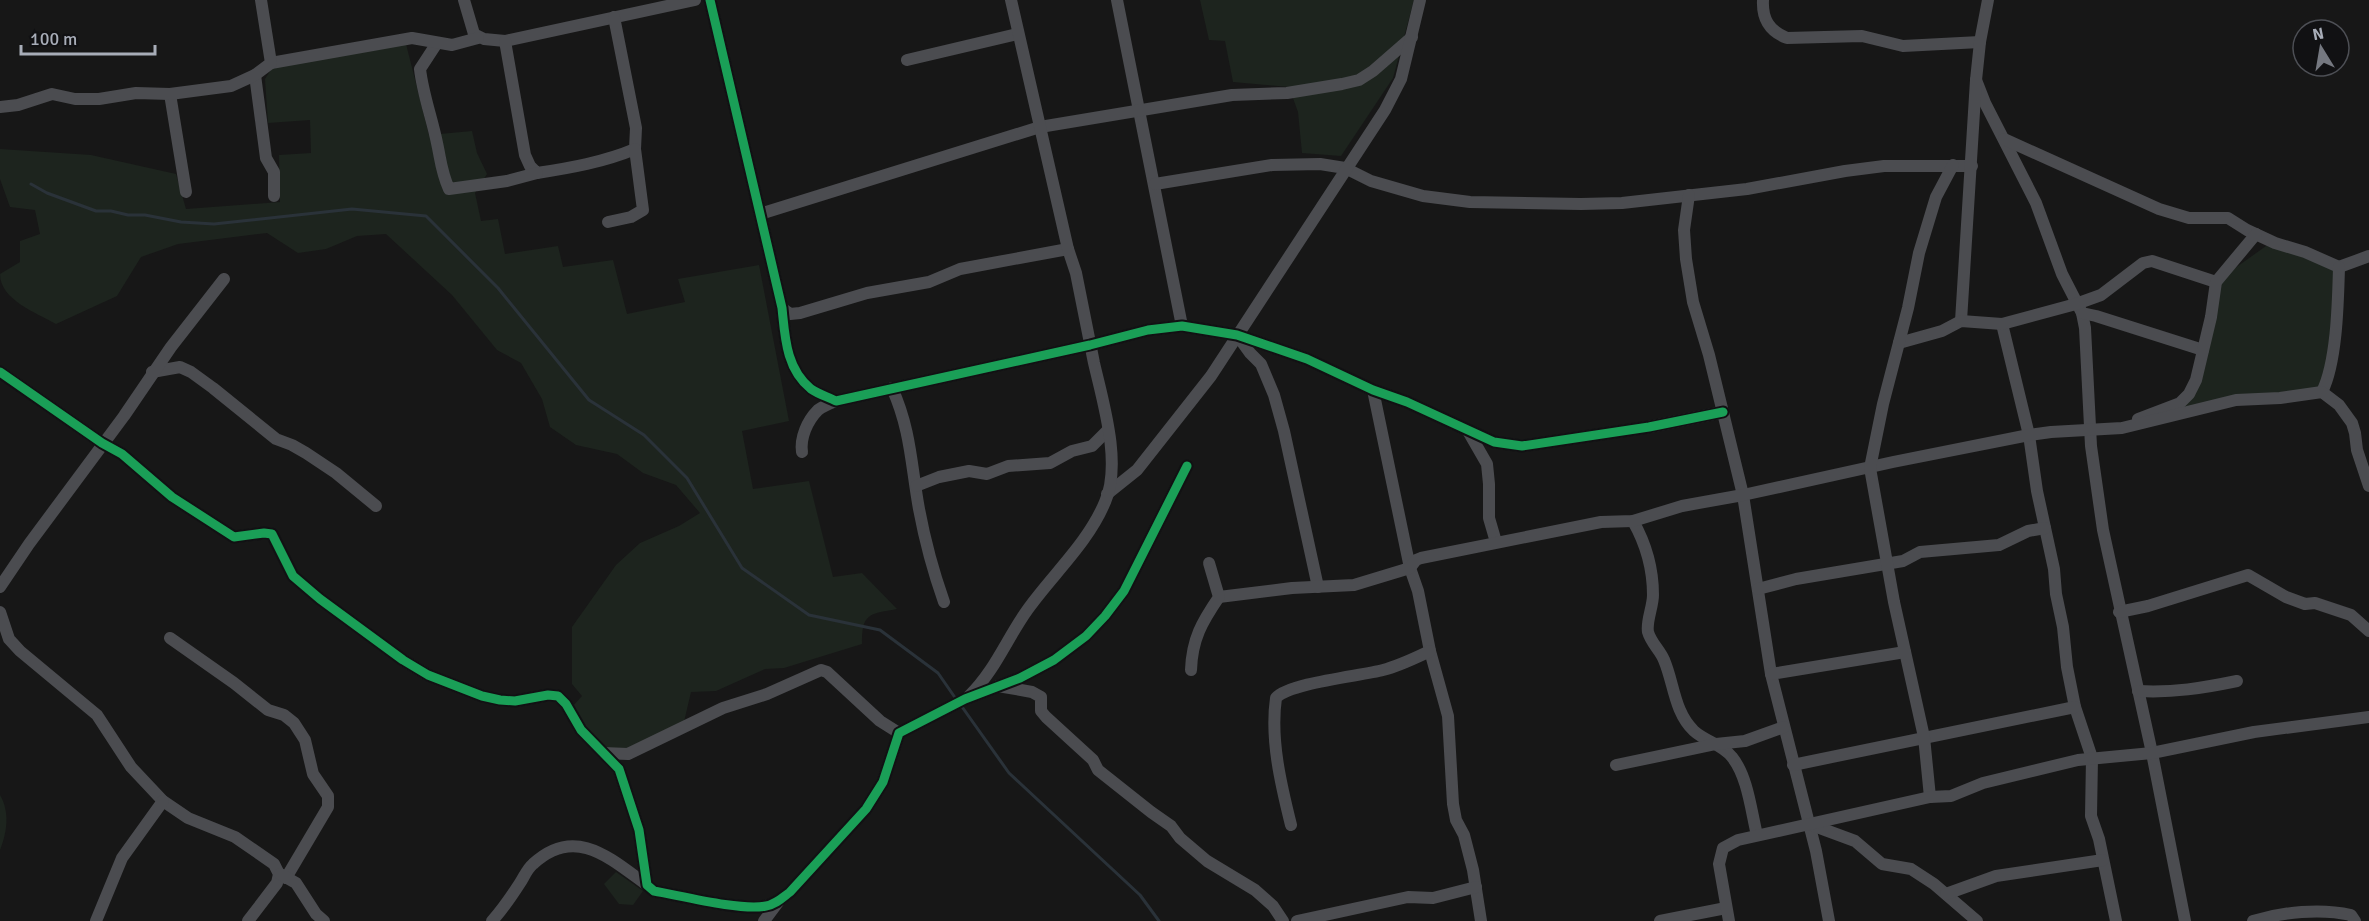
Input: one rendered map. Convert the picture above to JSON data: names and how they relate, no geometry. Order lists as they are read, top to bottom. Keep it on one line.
{"scale_bar":"100 m","north":"top"}
